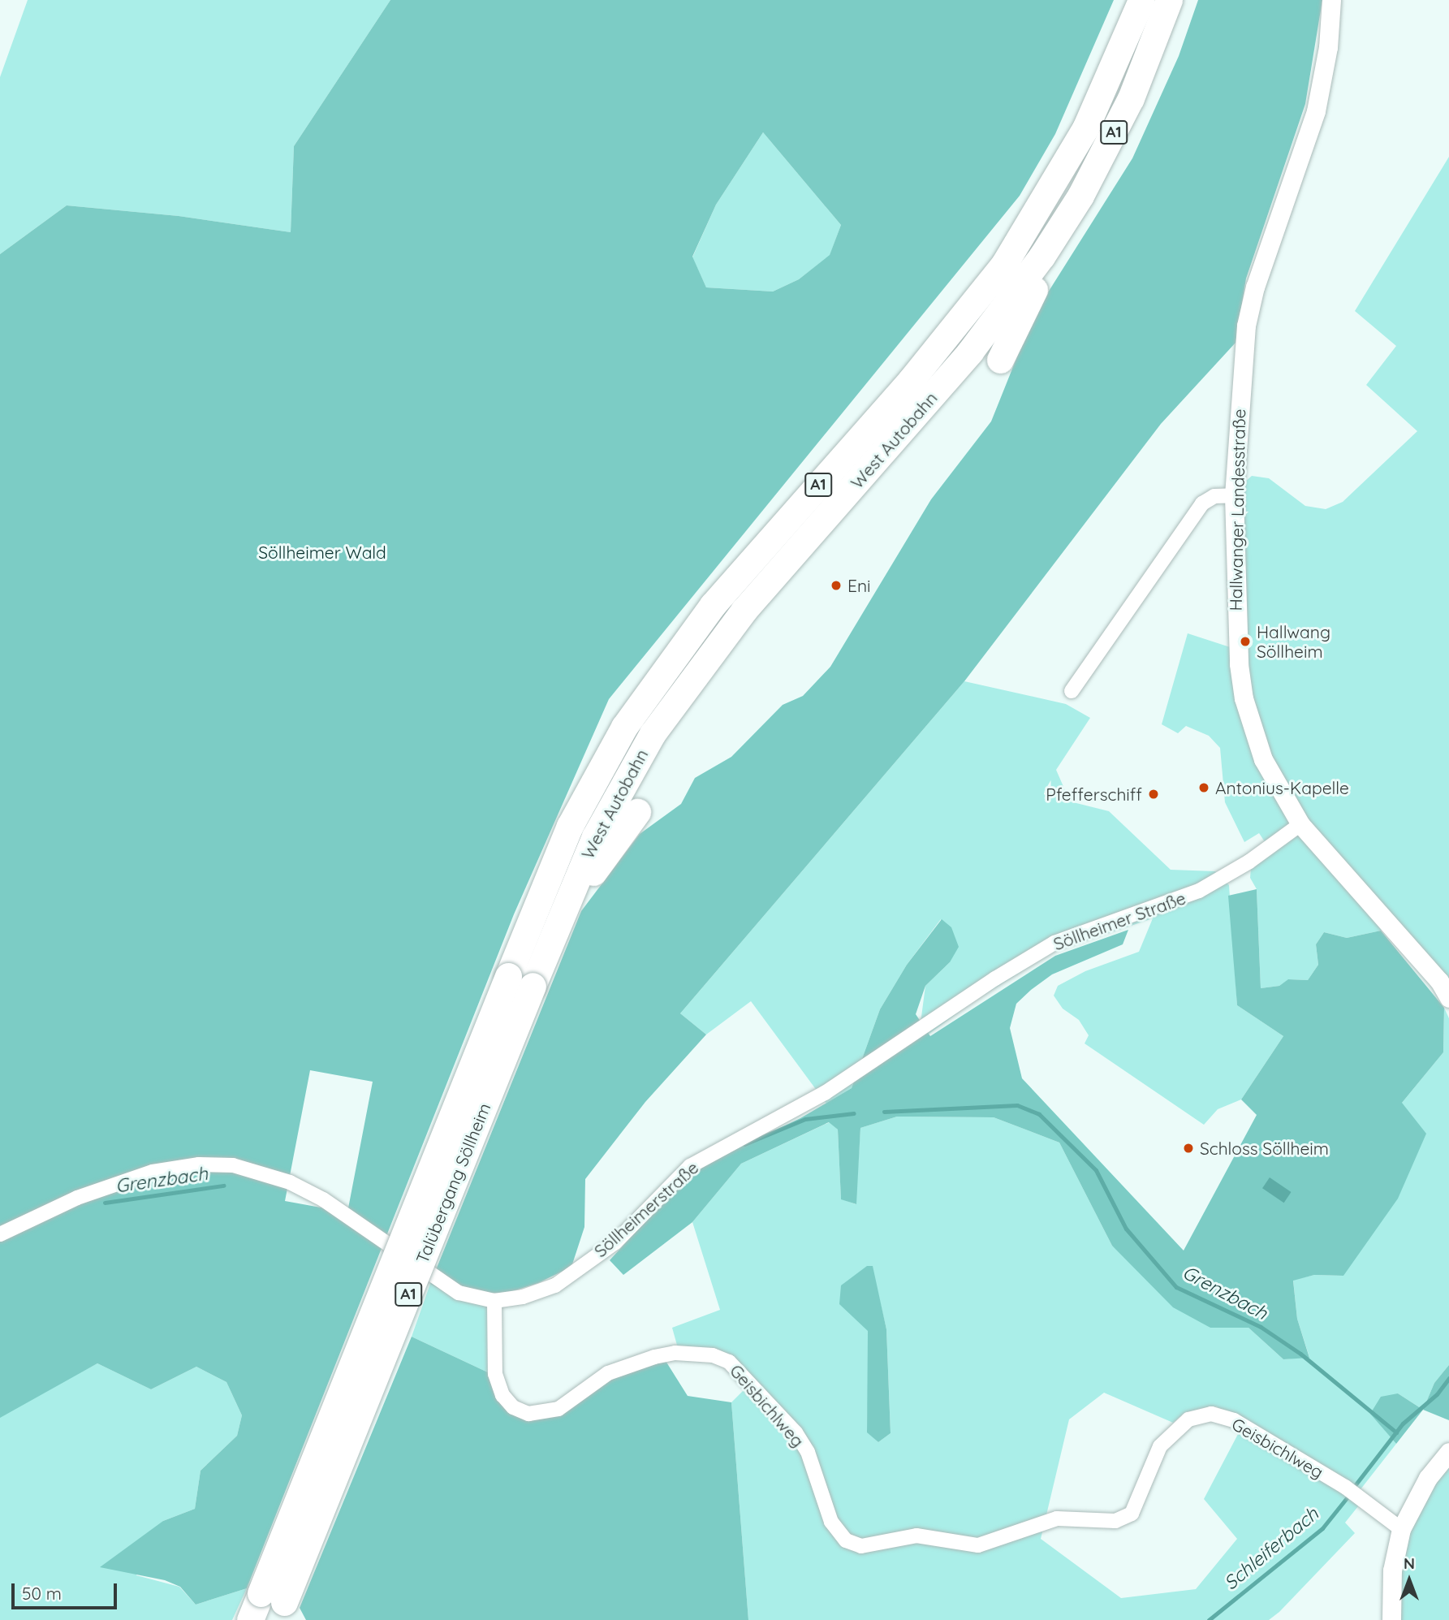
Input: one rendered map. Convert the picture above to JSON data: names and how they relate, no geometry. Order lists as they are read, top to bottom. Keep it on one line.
{"streets":{"highway":["A1","West Autobahn","Talübergang Söllheim"],"street":["Hallwanger Landesstraße","Söllheimer Straße","Söllheimerstraße","Geisbichlweg"]},"crossings":[["A1","Talübergang Söllheim"],["West Autobahn","Talübergang Söllheim"],["Hallwanger Landesstraße","Söllheimer Straße"],["Söllheimer Straße","Söllheimerstraße"],["Söllheimerstraße","Geisbichlweg"]],"water":["Grenzbach","Schleiferbach"],"parks":["Söllheimer Wald"],"places":["Eni","Hallwang Söllheim","Antonius-Kapelle","Pfefferschiff","Schloss Söllheim"],"scale_bar":"50 m","north":"top"}
